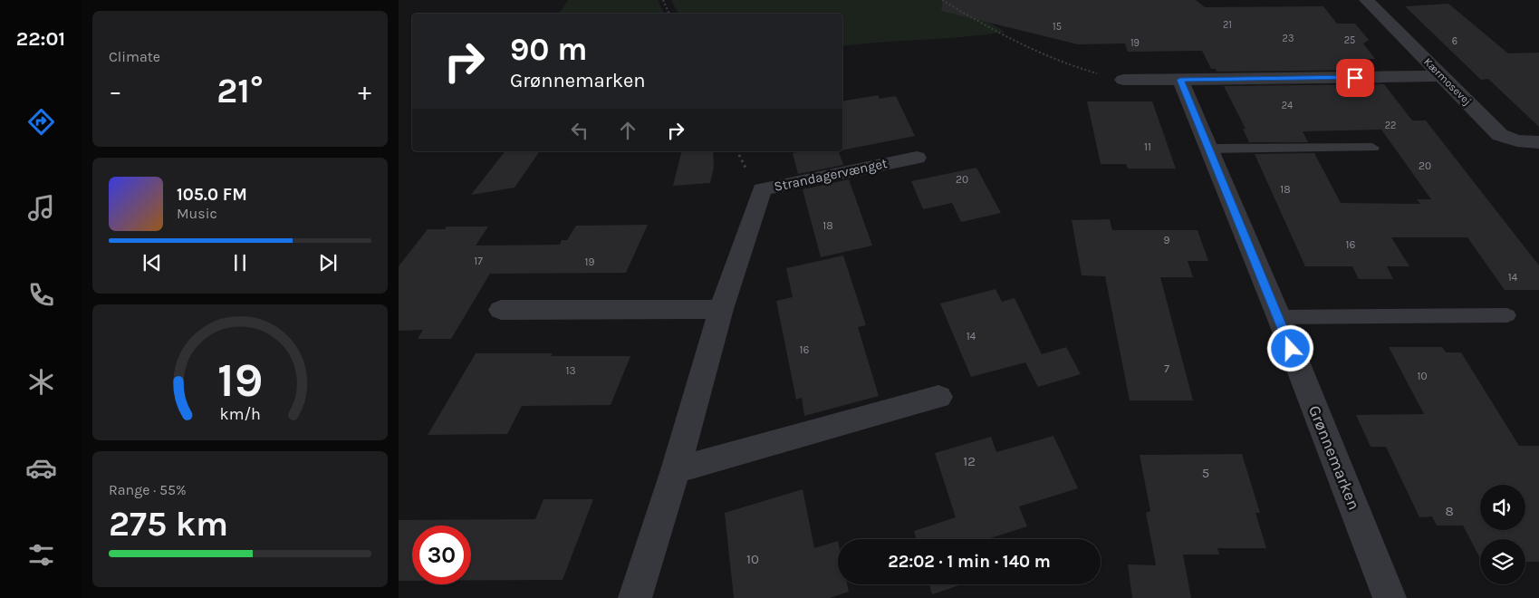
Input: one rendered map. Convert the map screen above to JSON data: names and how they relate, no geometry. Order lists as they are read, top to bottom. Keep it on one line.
{"streets":{"street":["Kærmosevej","Strandagervænget","Grønnemarken"]},"house_numbers":["21","15","23","25","6","19","24","22","11","20","20","18","18","9","16","17","19","14","14","16","7","13","10","12","5","8","10"],"page":{"tabs":"22:01","tile":["Climate",["Range · 55%","275 km"]],"turn":["90 m","Grønnemarken"],"heat":["−","21°","+"],"song":["105.0 FM","Music"],"limit":"30","trip":"22:02 · 1 min · 140 m","gauge":["19","km/h"]}}
